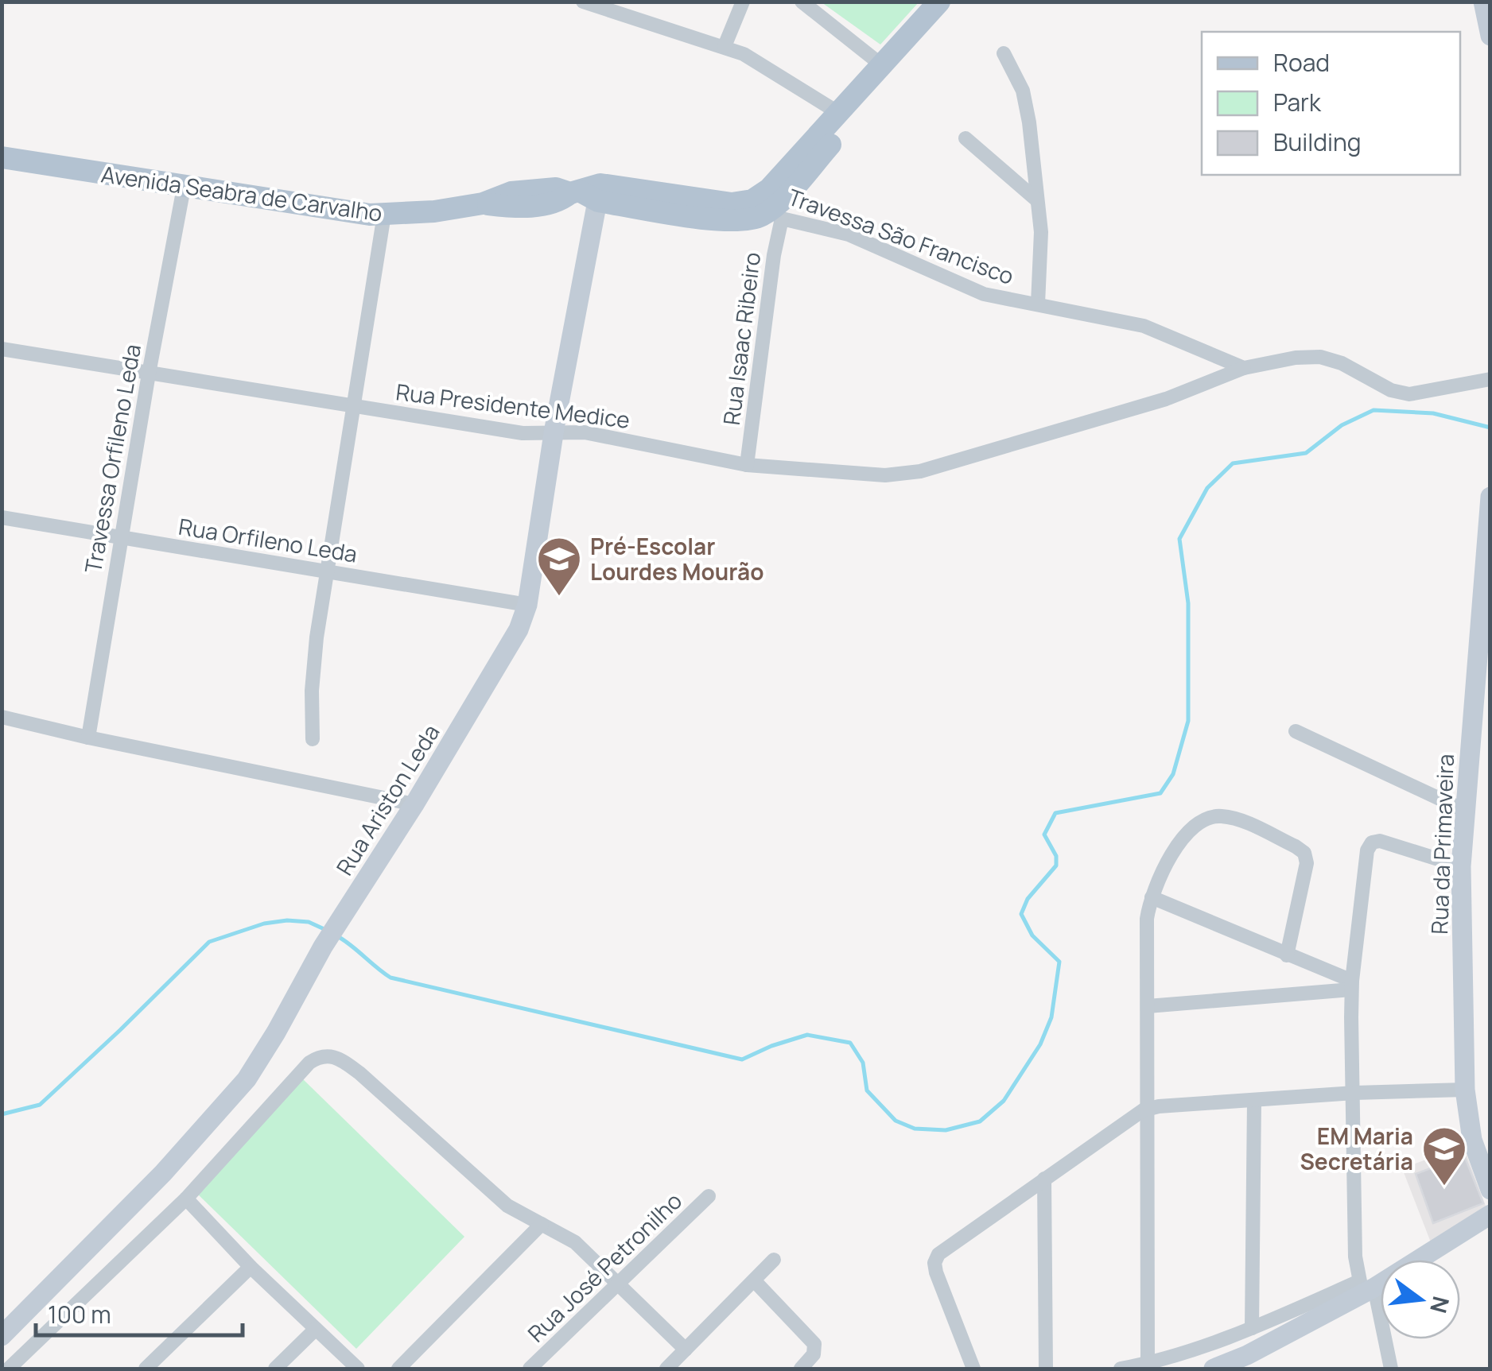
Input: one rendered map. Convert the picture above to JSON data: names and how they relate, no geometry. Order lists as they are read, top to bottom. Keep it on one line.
{"streets":{"main road":["Avenida Seabra de Carvalho"],"street":["Travessa São Francisco","Rua Isaac Ribeiro","Rua Presidente Medice","Travessa Orfileno Leda","Rua Orfileno Leda","Rua Ariston Leda","Rua da Primaveira","Rua José Petronilho"]},"crossings":[["Avenida Seabra de Carvalho","Travessa São Francisco"],["Avenida Seabra de Carvalho","Rua Isaac Ribeiro"],["Avenida Seabra de Carvalho","Travessa Orfileno Leda"],["Avenida Seabra de Carvalho","Rua Ariston Leda"],["Travessa São Francisco","Rua Isaac Ribeiro"],["Travessa São Francisco","Rua Presidente Medice"],["Rua Isaac Ribeiro","Rua Presidente Medice"],["Rua Presidente Medice","Travessa Orfileno Leda"],["Rua Presidente Medice","Rua Ariston Leda"],["Travessa Orfileno Leda","Rua Orfileno Leda"],["Rua Orfileno Leda","Rua Ariston Leda"]],"places":{"school or university":["Pré-Escolar Lourdes Mourão","EM Maria Secretária"]},"legend":["Road","Park","Building"],"scale_bar":"100 m","north":"right"}
